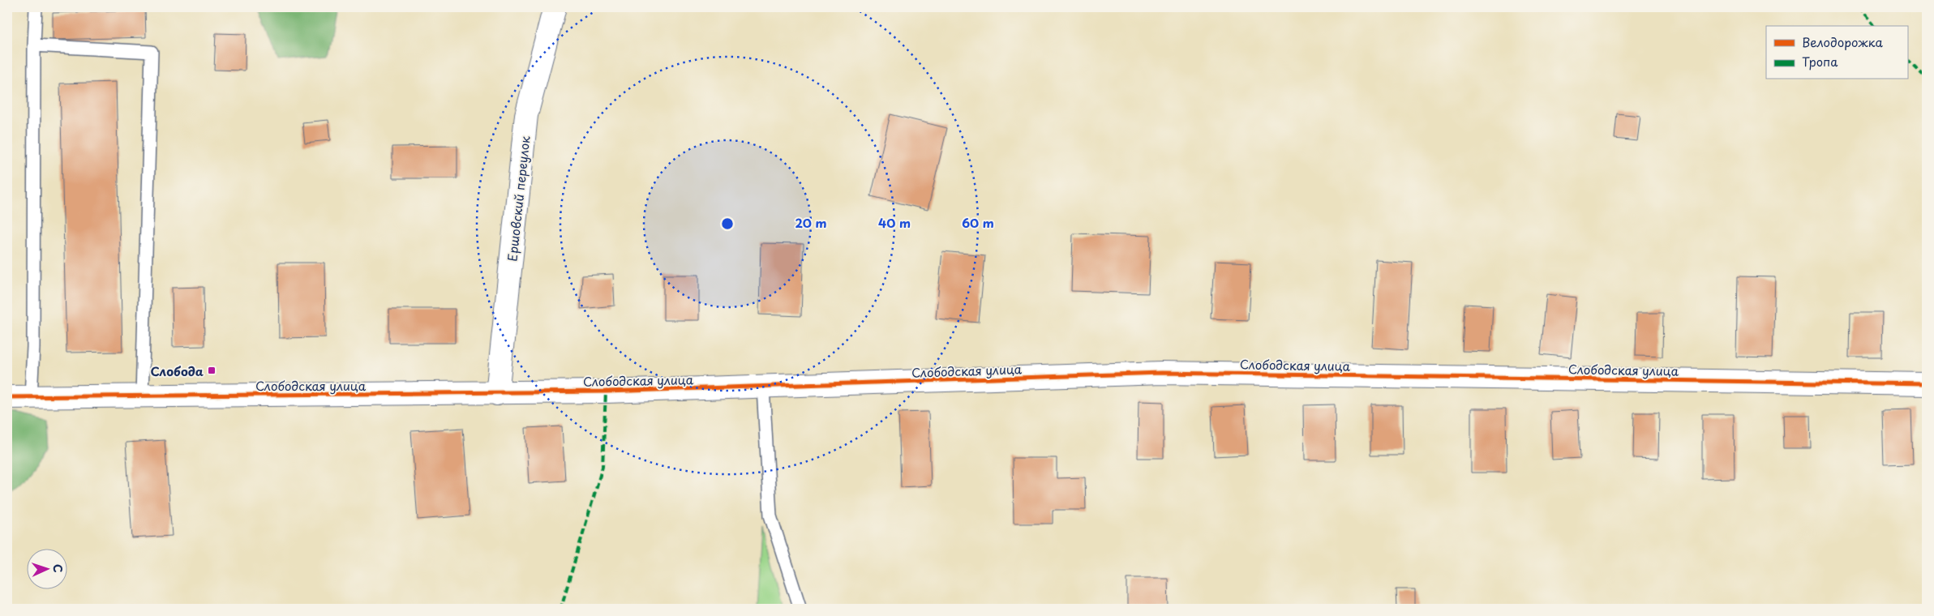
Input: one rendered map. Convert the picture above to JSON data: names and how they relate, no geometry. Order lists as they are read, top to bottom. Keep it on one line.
{"streets":{"street":["Ершовский переулок","Слободская улица"]},"crossings":[["Ершовский переулок","Слободская улица"]],"places":{"transit":["Слобода"]},"legend":["Велодорожка","Тропа"],"north":"right","rings":["20 m","40 m","60 m"]}
